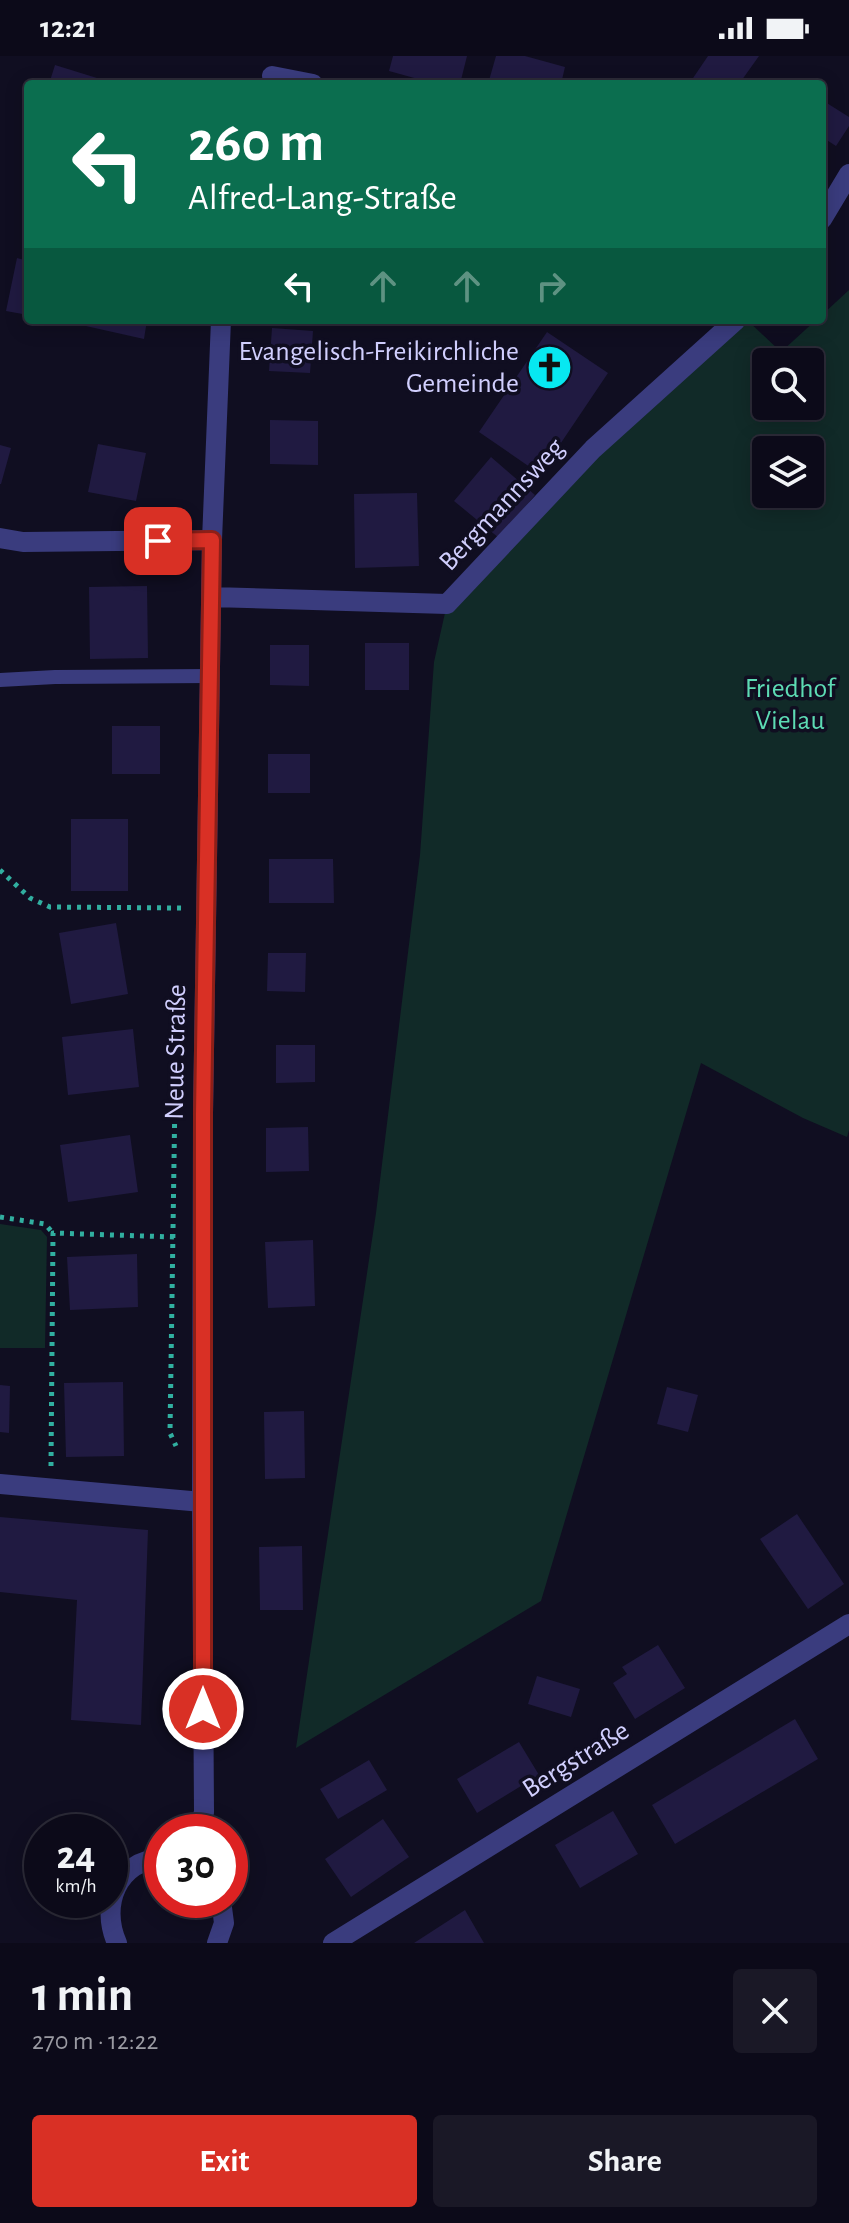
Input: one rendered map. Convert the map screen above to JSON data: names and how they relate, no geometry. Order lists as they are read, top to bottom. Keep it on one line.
{"streets":{"street":["Bergmannsweg","Neue Straße","Bergstraße"]},"crossings":[["Bergmannsweg","Neue Straße"]],"parks":["Friedhof Vielau"],"places":{"church":["Evangelisch-Freikirchliche Gemeinde"]},"page":{"status":"12:21","turn":["260 m","Alfred-Lang-Straße"],"speed":"24 km/h","limit":"30","heading":["1 min","270 m · 12:22"],"buttons":["Exit","Share"]}}
